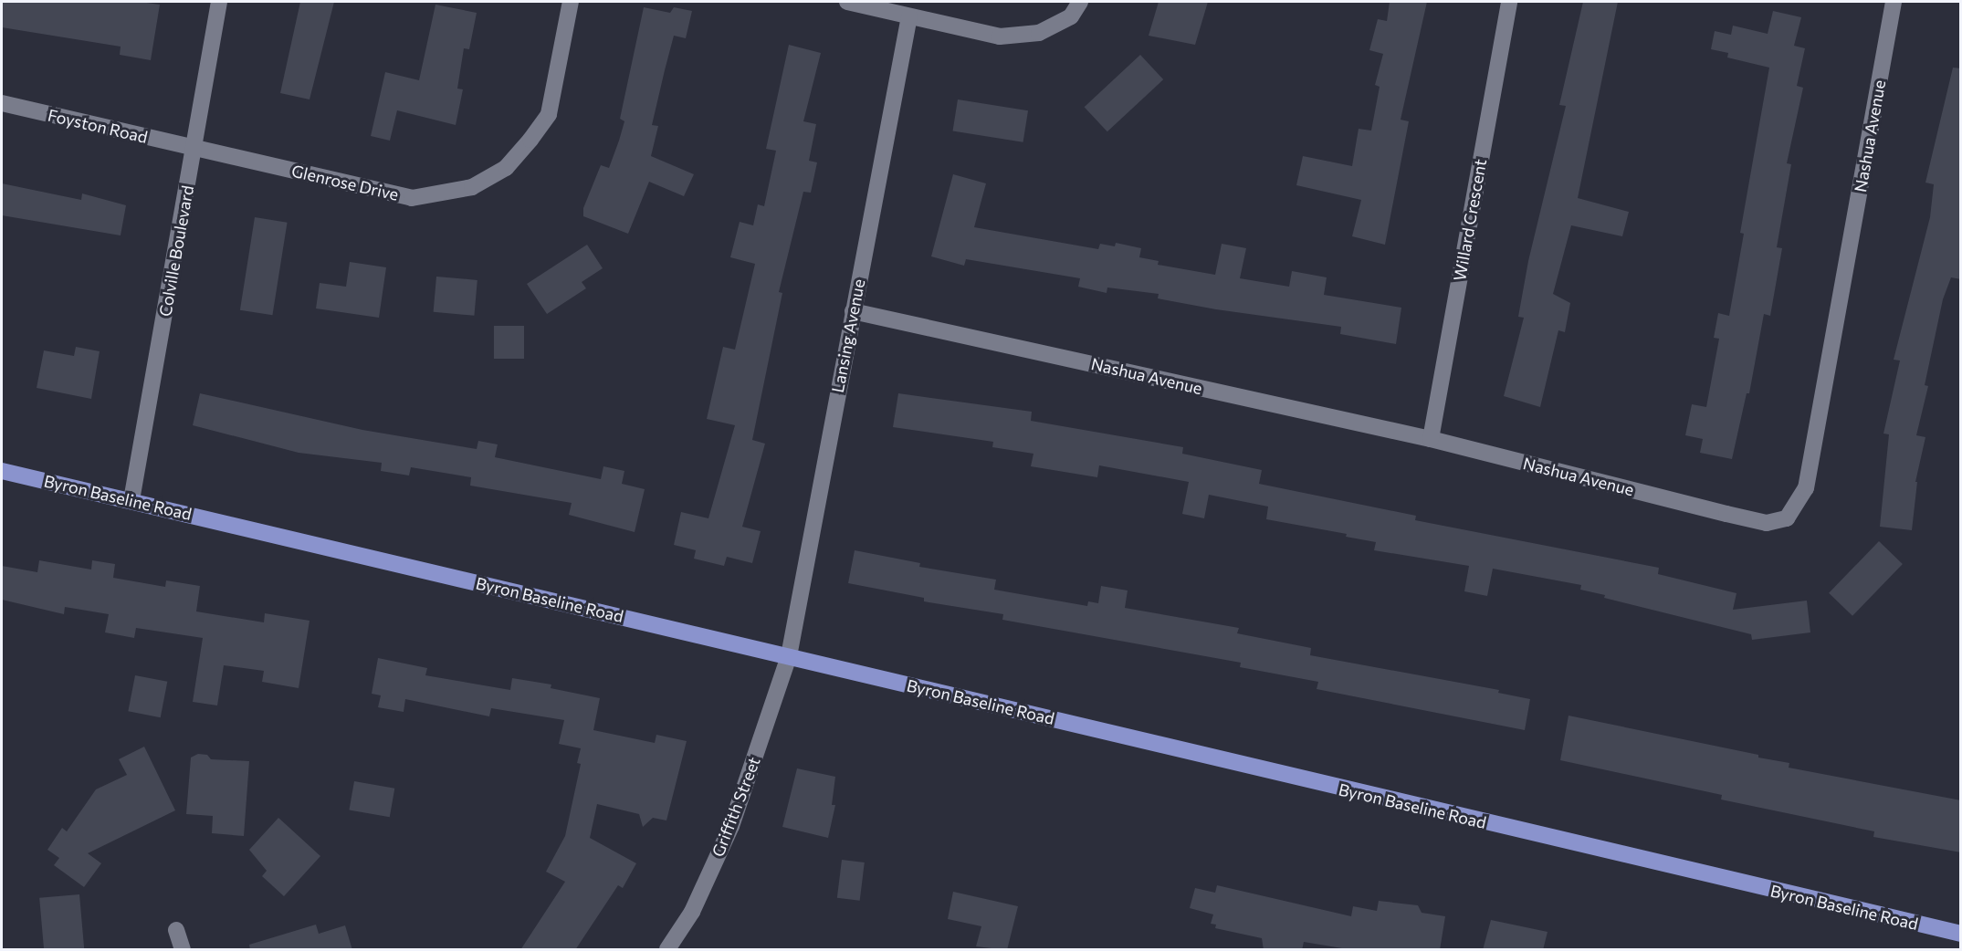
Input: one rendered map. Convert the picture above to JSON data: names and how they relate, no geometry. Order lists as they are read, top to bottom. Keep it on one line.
{"streets":{"main road":["Byron Baseline Road"],"street":["Foyston Road","Nashua Avenue","Glenrose Drive","Willard Crescent","Colville Boulevard","Lansing Avenue","Griffith Street"]},"crossings":[["Foyston Road","Glenrose Drive"],["Foyston Road","Colville Boulevard"],["Nashua Avenue","Willard Crescent"],["Nashua Avenue","Lansing Avenue"],["Glenrose Drive","Colville Boulevard"],["Colville Boulevard","Byron Baseline Road"],["Lansing Avenue","Byron Baseline Road"],["Lansing Avenue","Griffith Street"],["Byron Baseline Road","Griffith Street"]]}
